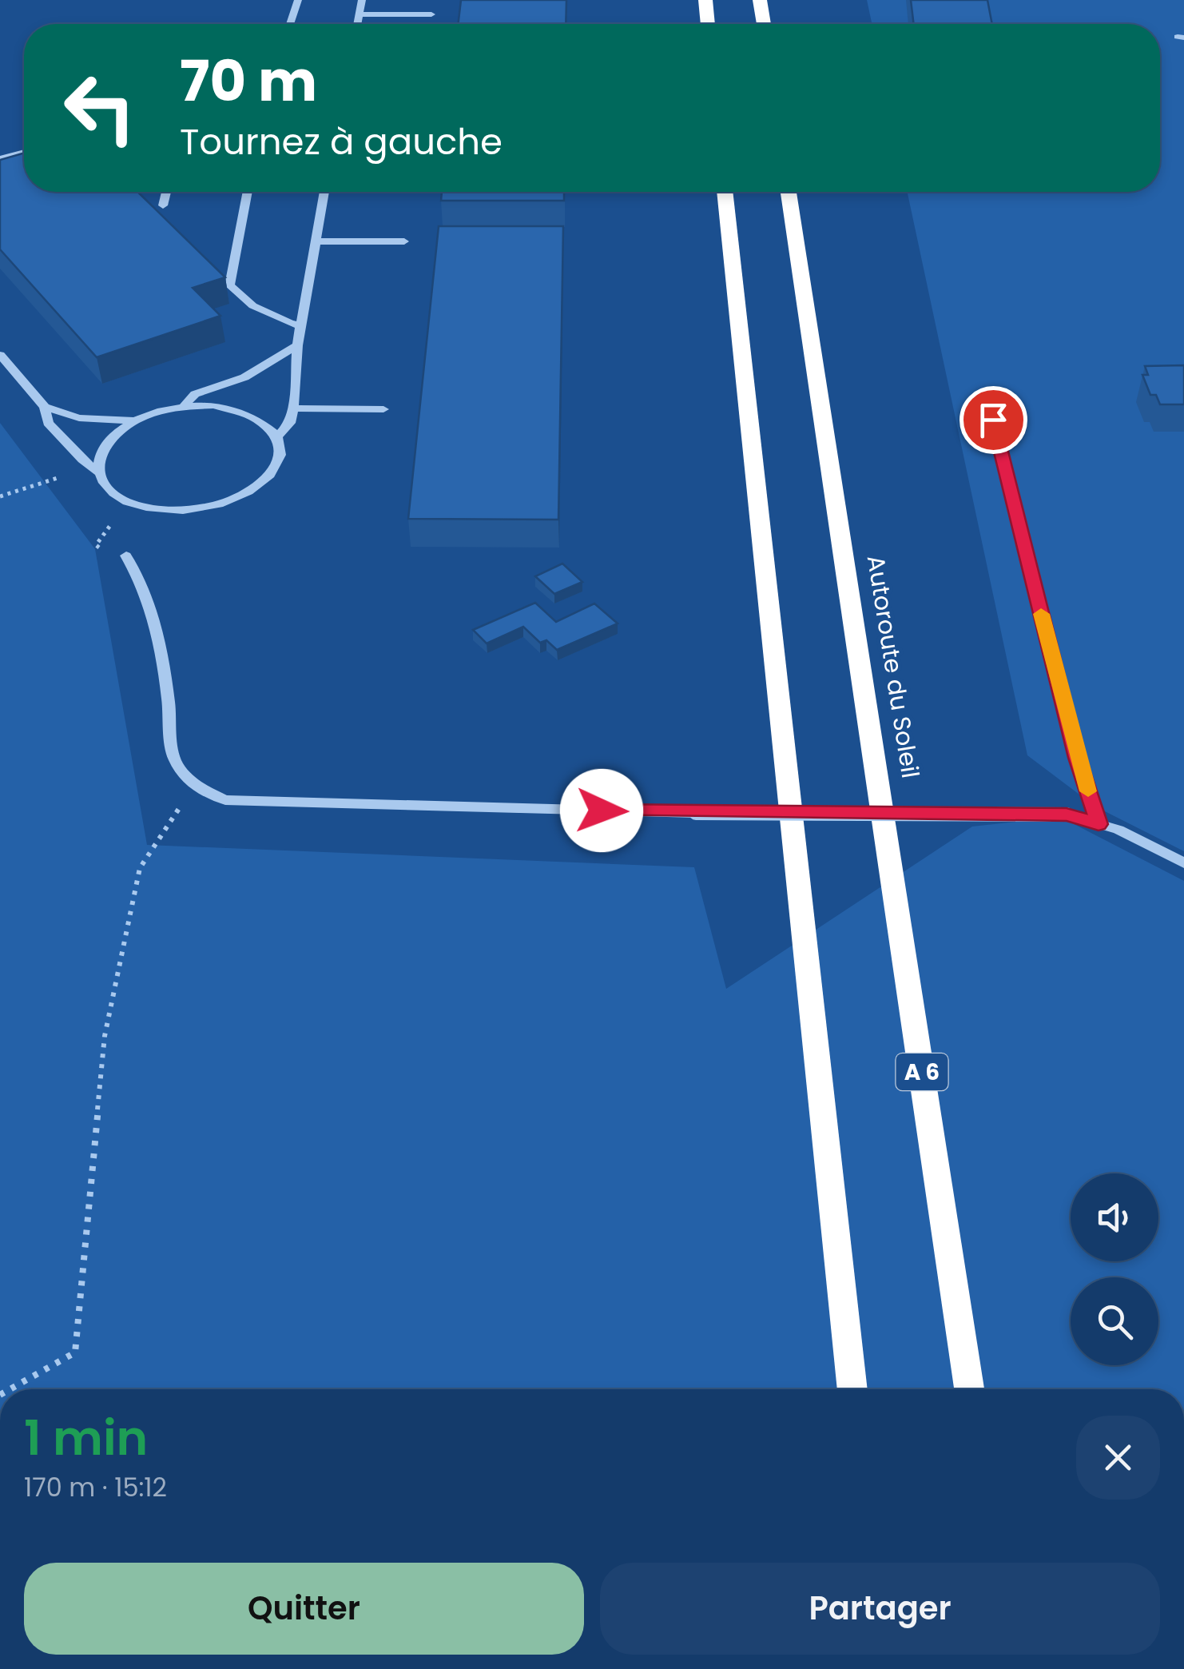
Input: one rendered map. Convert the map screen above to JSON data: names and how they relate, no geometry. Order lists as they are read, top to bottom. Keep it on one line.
{"streets":{"highway":["Autoroute du Soleil","A 6"]},"page":{"turn":["70 m","Tournez à gauche"],"heading":["1 min","170 m · 15:12"],"buttons":["Quitter","Partager"]}}
